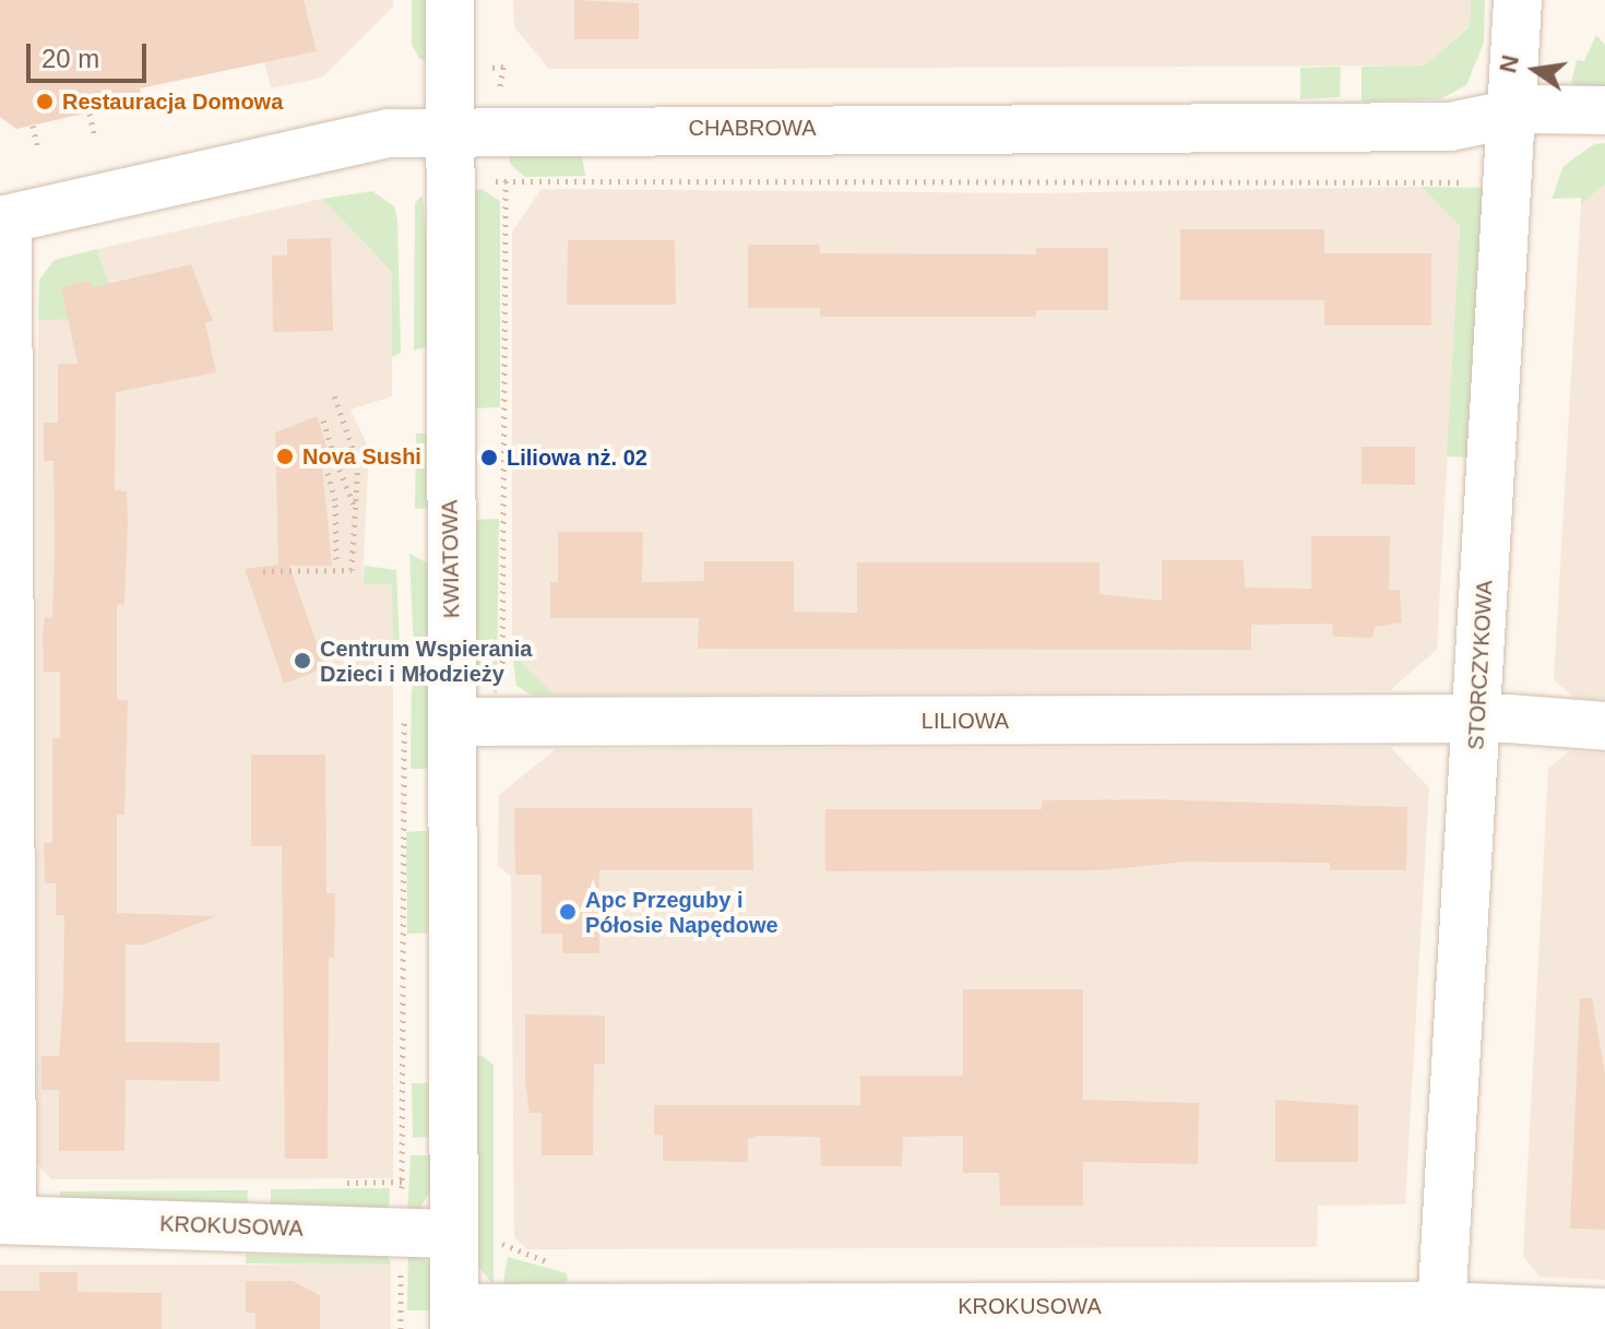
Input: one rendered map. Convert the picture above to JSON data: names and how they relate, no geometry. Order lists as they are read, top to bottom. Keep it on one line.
{"streets":{"street":["CHABROWA","KWIATOWA","STORCZYKOWA","LILIOWA","KROKUSOWA"]},"crossings":[["CHABROWA","KWIATOWA"],["CHABROWA","STORCZYKOWA"],["KWIATOWA","LILIOWA"],["KWIATOWA","KROKUSOWA"],["STORCZYKOWA","LILIOWA"],["STORCZYKOWA","KROKUSOWA"]],"places":["Restauracja Domowa","Nova Sushi","Liliowa nż. 02","Centrum Wspierania Dzieci i Młodzieży","Apc Przeguby i Półosie Napędowe"],"scale_bar":"20 m","north":"left"}
